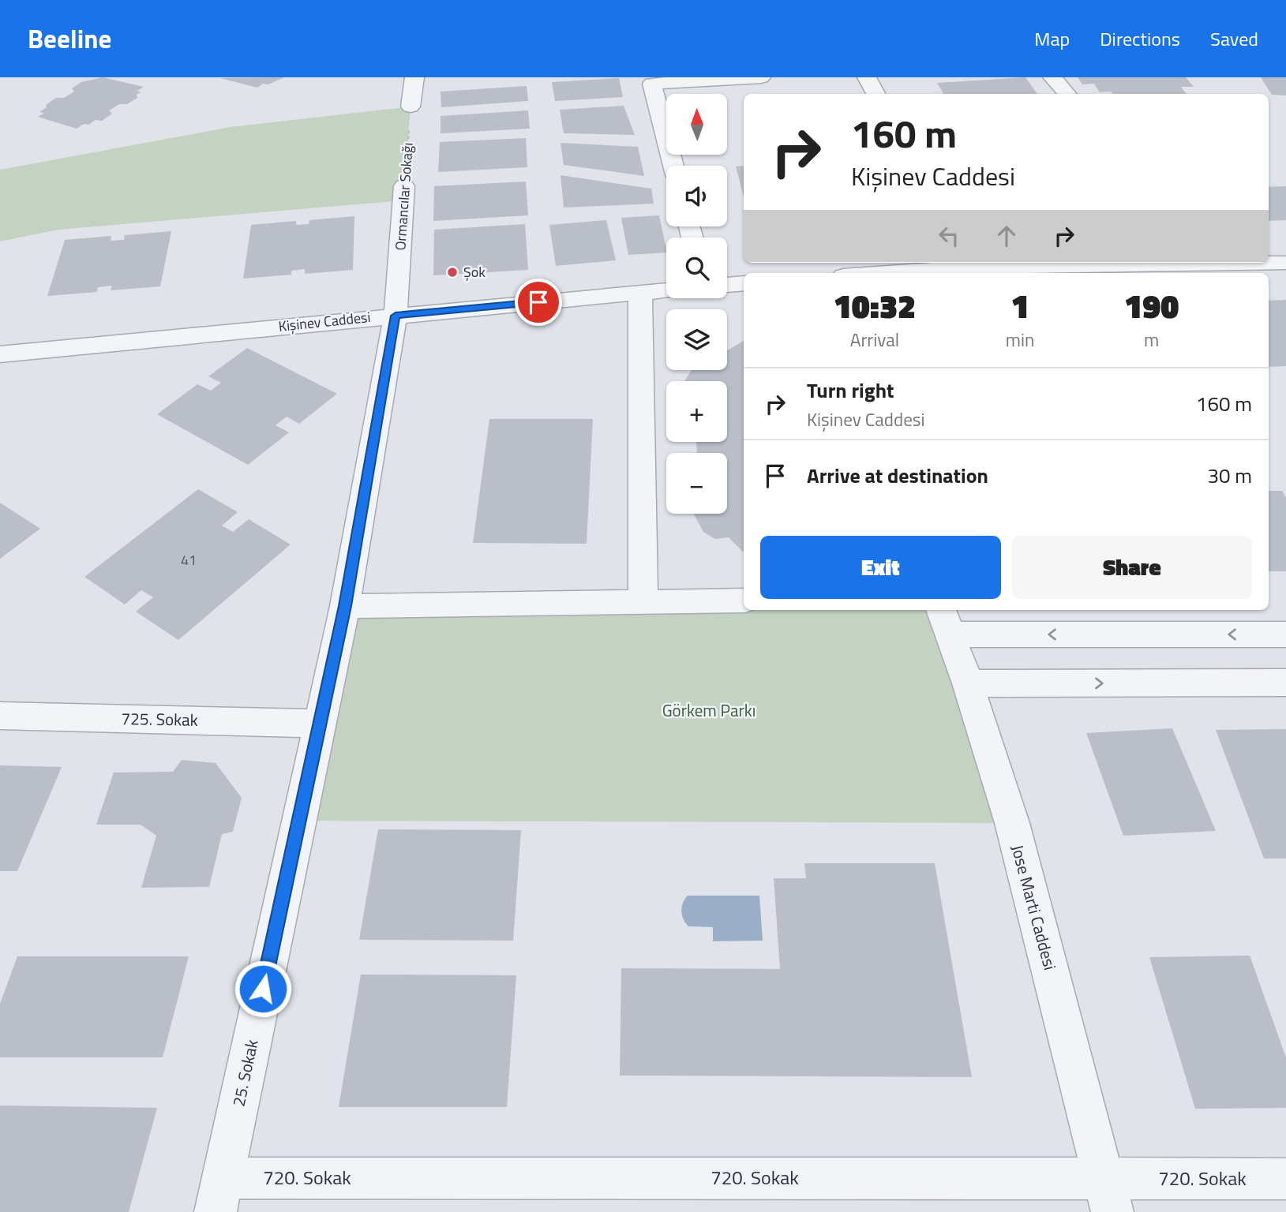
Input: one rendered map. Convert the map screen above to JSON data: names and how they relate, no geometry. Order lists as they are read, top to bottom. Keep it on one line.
{"streets":{"street":["Ormancılar Sokağı","Kişinev Caddesi","725. Sokak","Jose Marti Caddesi","25. Sokak","720. Sokak"]},"crossings":[["Ormancılar Sokağı","Kişinev Caddesi"],["Ormancılar Sokağı","25. Sokak"],["Kişinev Caddesi","25. Sokak"],["725. Sokak","25. Sokak"],["Jose Marti Caddesi","720. Sokak"],["25. Sokak","720. Sokak"]],"parks":["Görkem Parkı"],"places":["Şok"],"house_numbers":["41"],"north":"top","page":{"header":"Beeline","nav":["Map","Directions","Saved"],"map_buttons":["+","−"],"turn":["160 m","Kişinev Caddesi"],"eta":["10:32","Arrival","1","min","190","m"],"list":[{"name":"Turn right","note":"Kişinev Caddesi","value":"160 m"},{"name":"Arrive at destination","value":"30 m"}],"buttons":["Exit","Share"]}}
